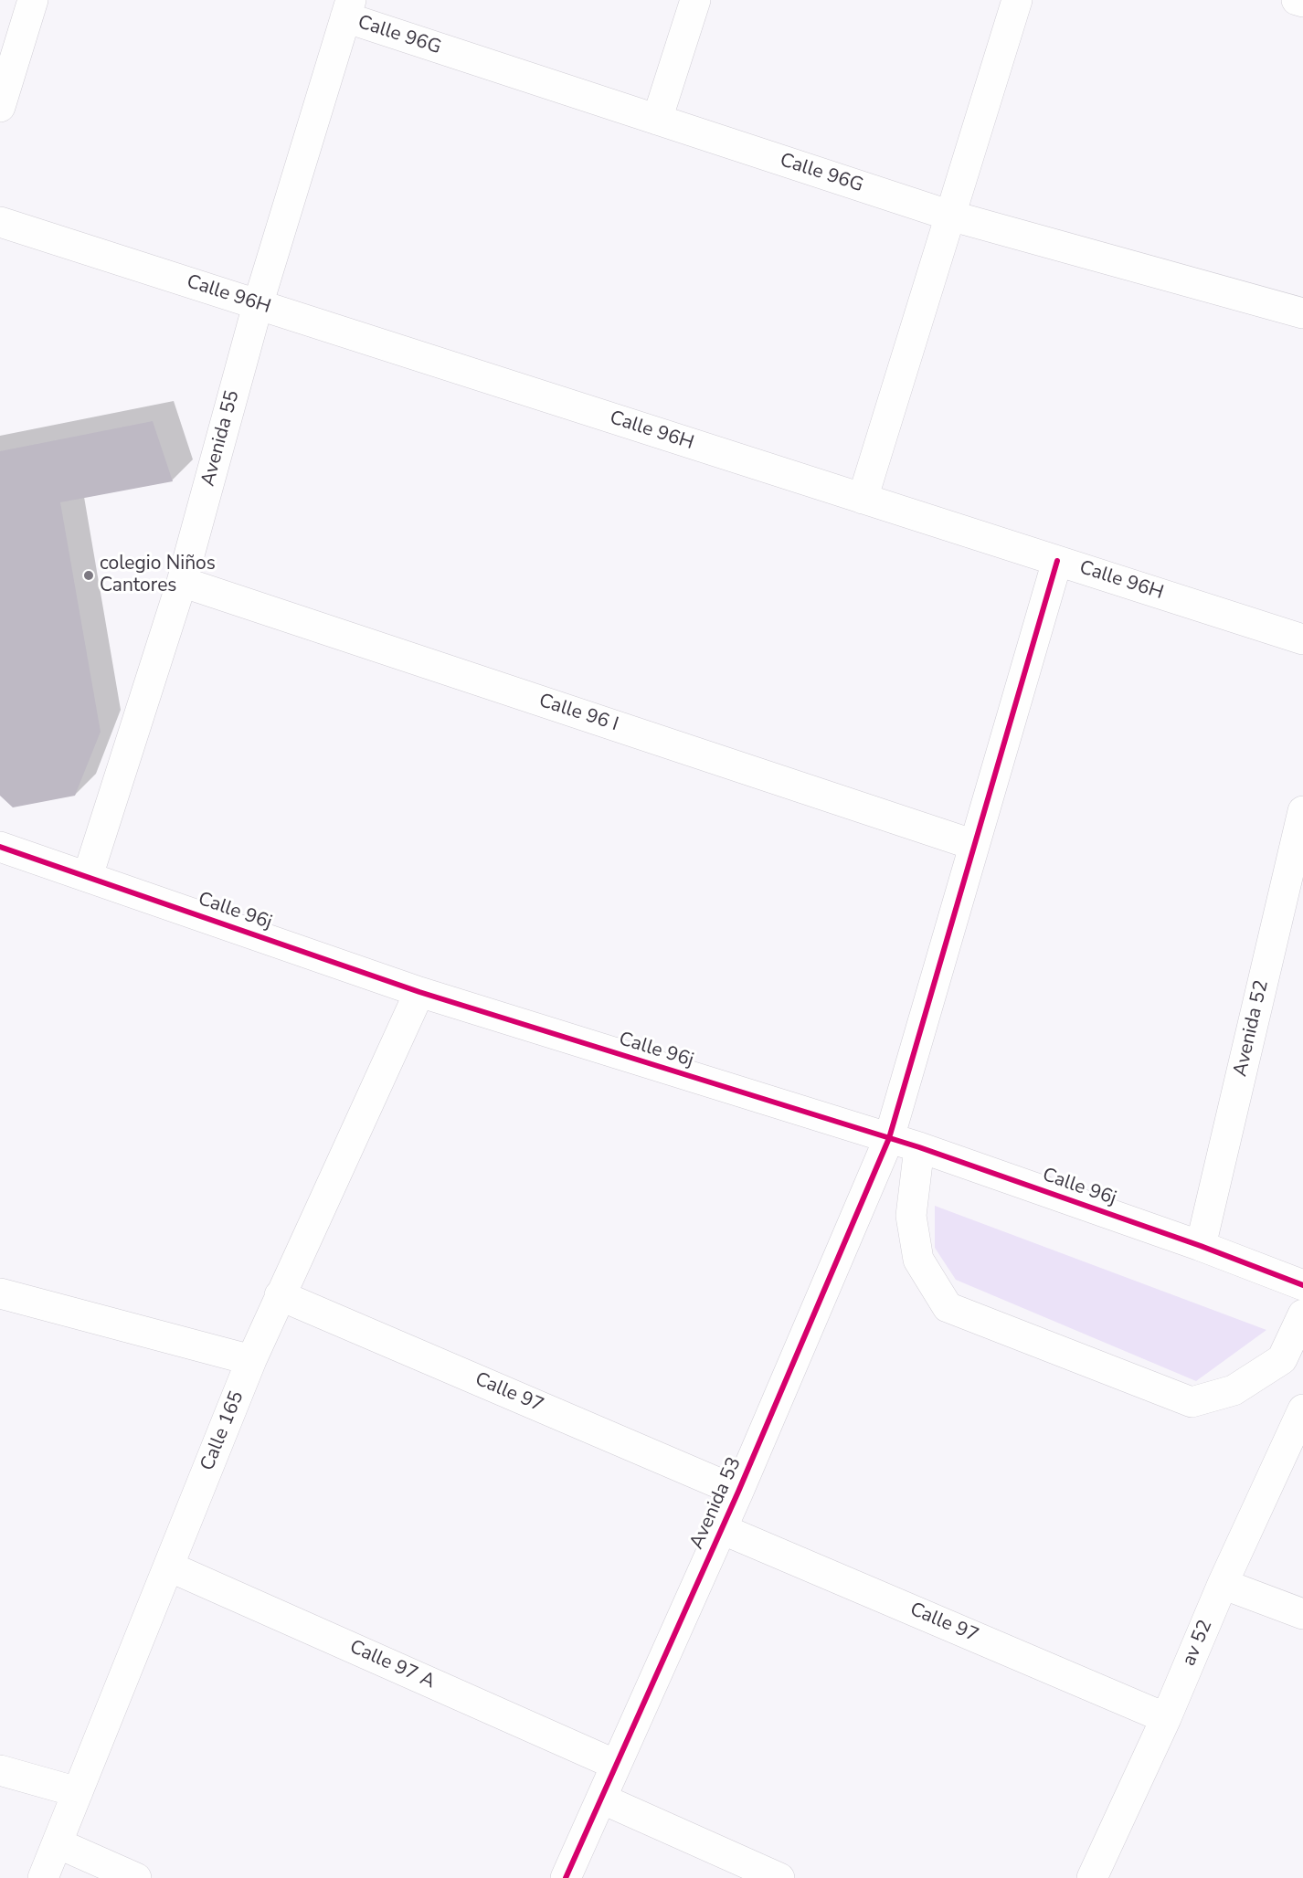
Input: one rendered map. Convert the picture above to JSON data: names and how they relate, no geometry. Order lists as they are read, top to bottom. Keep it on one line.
{"streets":{"street":["Calle 96G","Calle 96H","Avenida 55","Calle 96 I","Calle 96j","Avenida 52","Calle 97","Calle 165","Avenida 53","av 52","Calle 97 A"]},"crossings":[["Calle 96G","Avenida 55"],["Calle 96H","Avenida 55"],["Calle 96H","Avenida 53"],["Avenida 55","Calle 96 I"],["Avenida 55","Calle 96j"],["Calle 96 I","Avenida 53"],["Calle 96j","Avenida 52"],["Calle 96j","Calle 165"],["Calle 96j","Avenida 53"],["Calle 97","Calle 165"],["Calle 97","Avenida 53"],["Calle 97","av 52"],["Calle 165","Calle 97 A"],["Avenida 53","Calle 97 A"]],"places":["colegio Niños Cantores"]}
